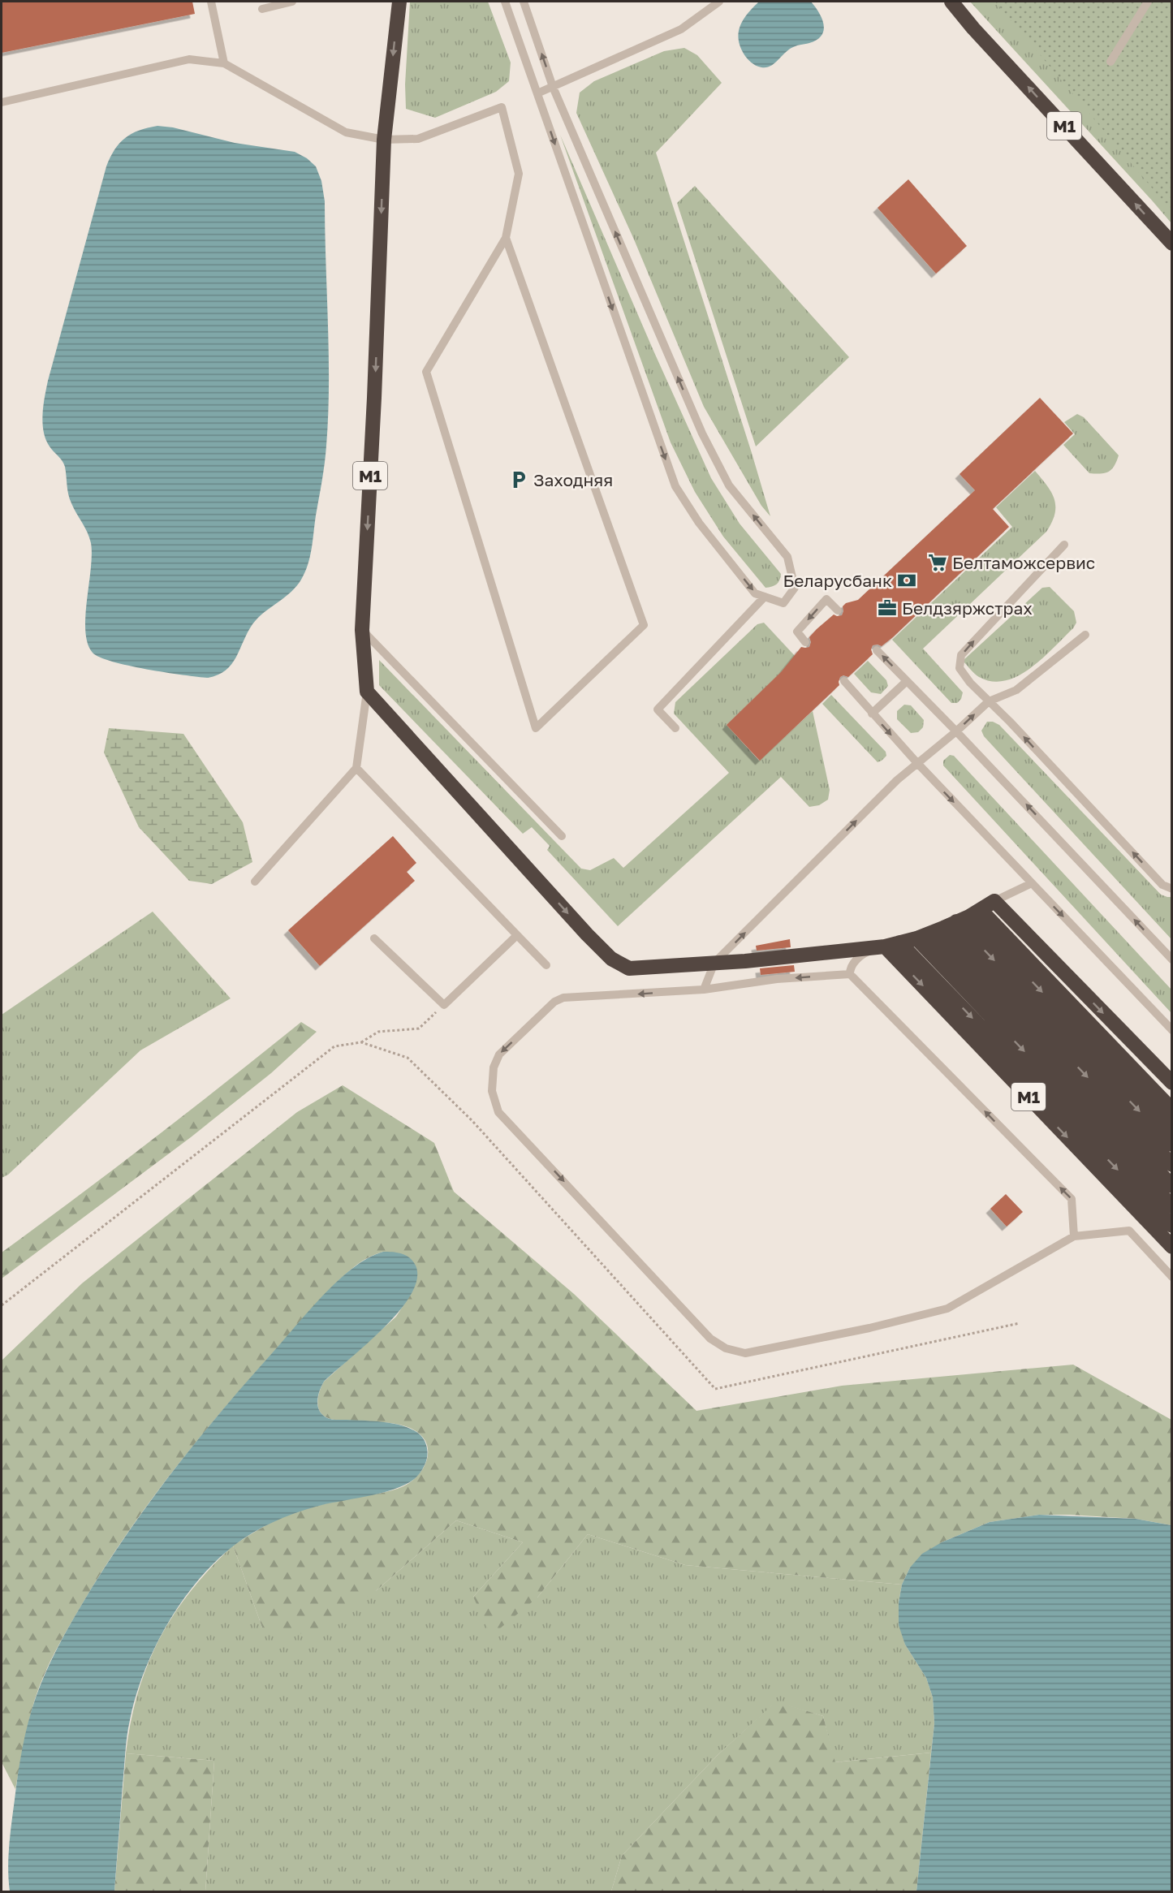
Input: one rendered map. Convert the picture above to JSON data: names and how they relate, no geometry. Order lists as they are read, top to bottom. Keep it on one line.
{"streets":{"highway":["М1"]},"places":{"parking":["Заходняя"],"supermarket":["Белтаможсервис"],"bank":["Беларусбанк"],"office":["Белдзяржстрах"]}}
